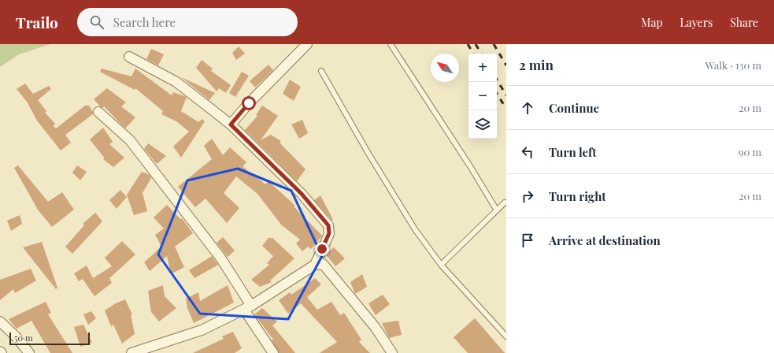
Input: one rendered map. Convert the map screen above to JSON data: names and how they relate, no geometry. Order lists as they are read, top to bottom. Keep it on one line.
{"scale_bar":"50 m","north":"top left","page":{"header":"Trailo","search":"Search here","nav":["Map","Layers","Share"],"heading":["2 min","Walk · 130 m"],"map_buttons":["+","−"],"list":[["Continue","20 m"],["Turn left","90 m"],["Turn right","20 m"],"Arrive at destination"],"scale":"50 m"}}
